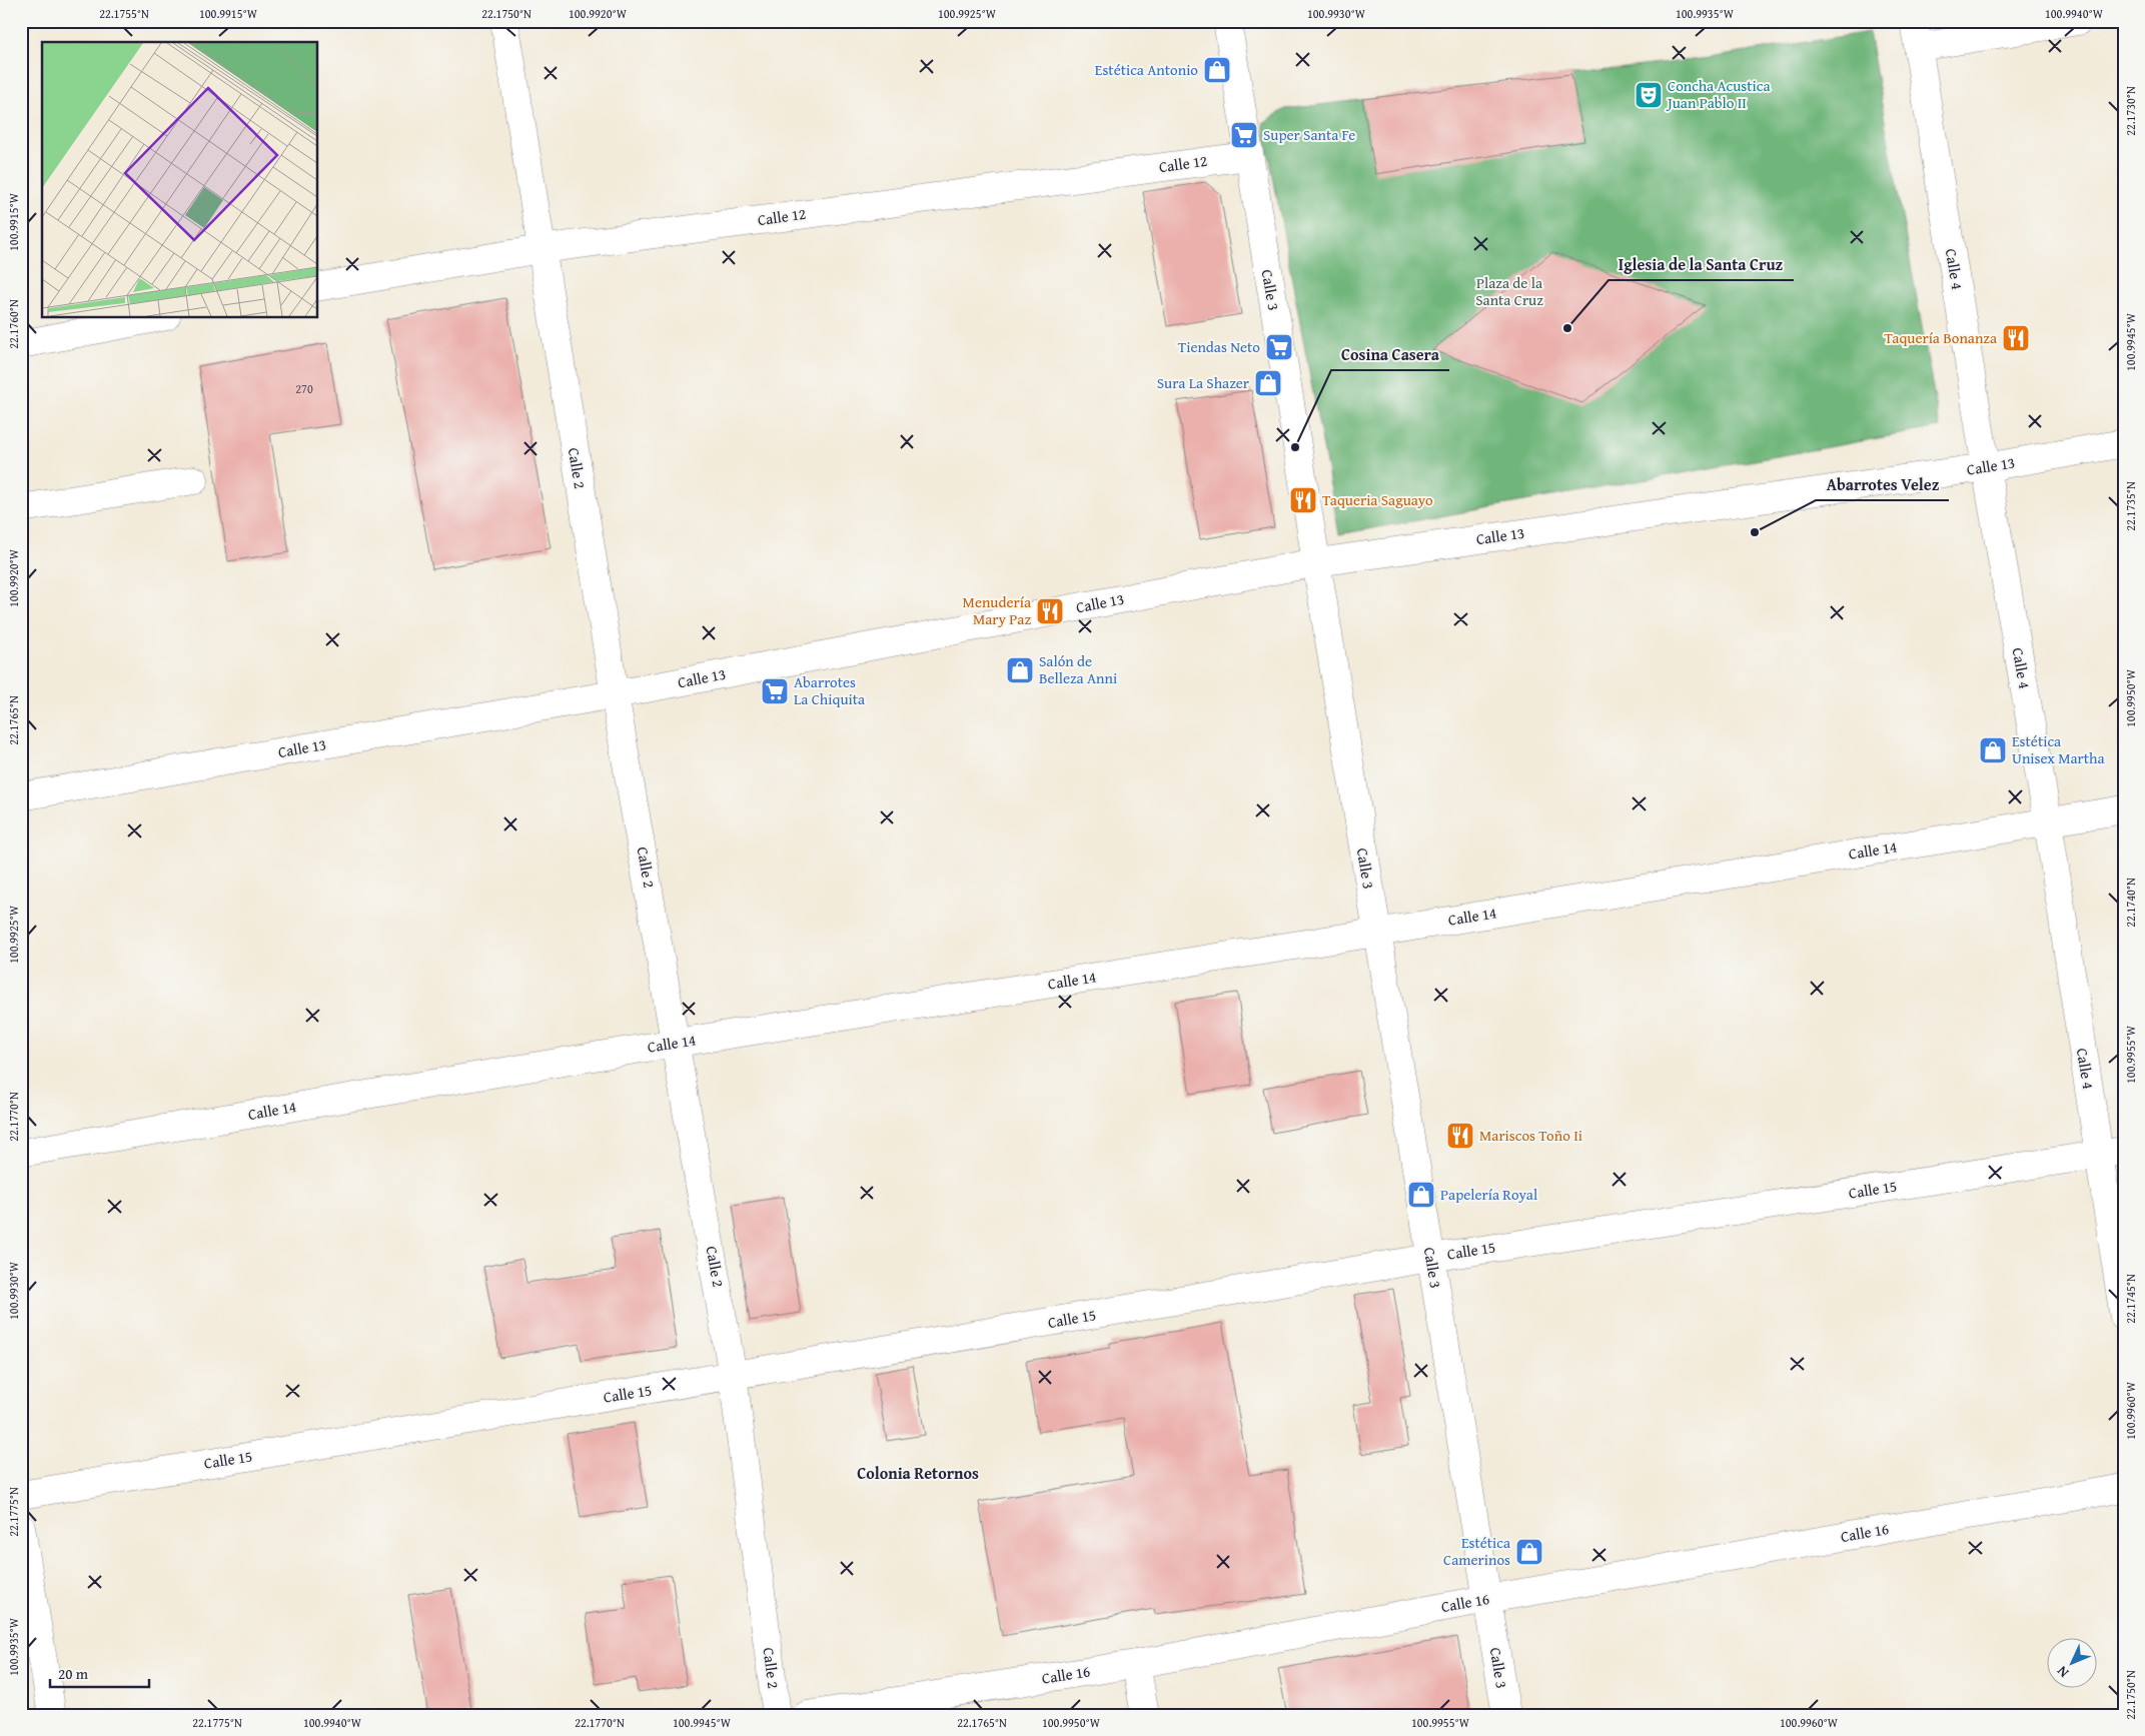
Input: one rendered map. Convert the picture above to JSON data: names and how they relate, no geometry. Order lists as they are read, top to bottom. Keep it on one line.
{"streets":{"street":["Calle 12","Calle 4","Calle 3","Calle 13","Calle 2","Calle 14","Calle 15","Calle 16"]},"crossings":[["Calle 12","Calle 3"],["Calle 12","Calle 2"],["Calle 4","Calle 13"],["Calle 4","Calle 14"],["Calle 4","Calle 15"],["Calle 3","Calle 13"],["Calle 3","Calle 14"],["Calle 3","Calle 15"],["Calle 3","Calle 16"],["Calle 13","Calle 2"],["Calle 2","Calle 14"],["Calle 2","Calle 15"]],"districts":["Colonia Retornos"],"parks":["Plaza de la Santa Cruz"],"places":{"shop":["Estética Antonio","Sura La Shazer","Salón de Belleza Anni","Estética Unisex Martha","Papelería Royal","Estética Camerinos"],"theatre":["Concha Acustica Juan Pablo II"],"supermarket":["Super Santa Fe","Tiendas Neto","Abarrotes La Chiquita"],"other":["Iglesia de la Santa Cruz","Cosina Casera","Abarrotes Velez"],"restaurant":["Taquería Bonanza","Taqueria Saguayo","Menudería Mary Paz","Mariscos Toño Ii"]},"house_numbers":["270"],"scale_bar":"20 m","north":"bottom left","coordinates":["22.1755°N","100.9915°W","22.1750°N","100.9920°W","100.9925°W","100.9930°W","100.9935°W","100.9940°W","22.1730°N","22.1760°N","100.9945°W","22.1735°N","100.9950°W","22.1765°N","22.1740°N","100.9955°W","22.1770°N","22.1745°N","100.9960°W","22.1775°N"]}
